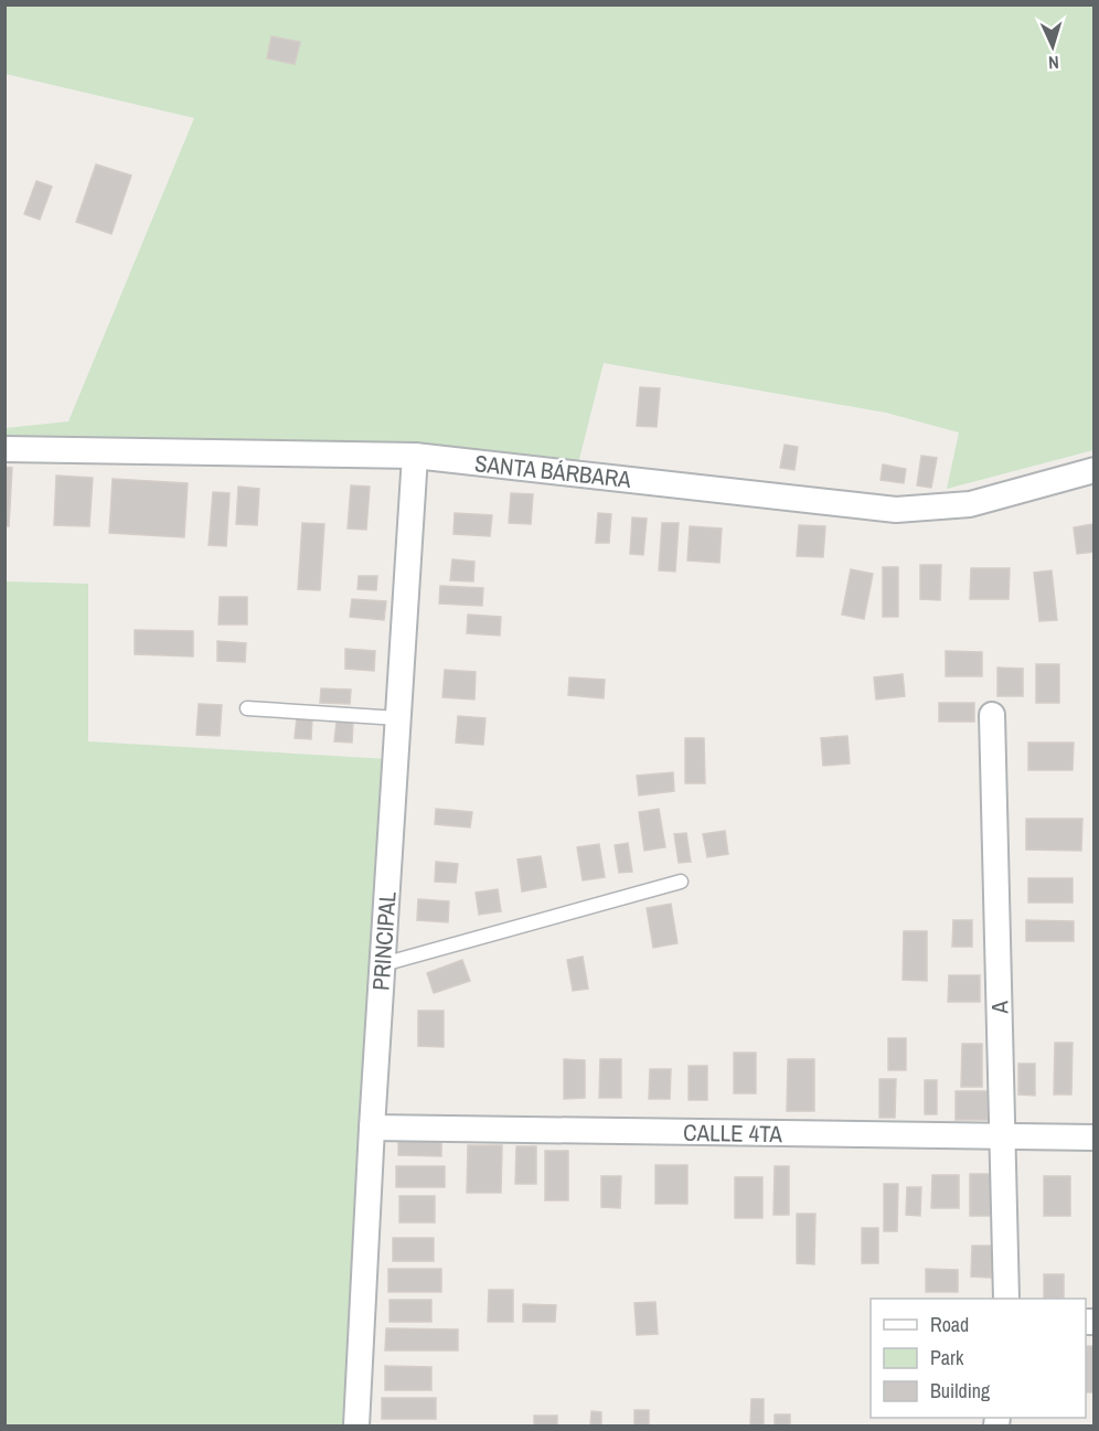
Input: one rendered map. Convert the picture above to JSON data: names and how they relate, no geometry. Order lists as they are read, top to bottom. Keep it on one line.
{"streets":{"street":["SANTA BÁRBARA","PRINCIPAL","A","CALLE 4TA"]},"crossings":[["SANTA BÁRBARA","PRINCIPAL"],["PRINCIPAL","CALLE 4TA"],["A","CALLE 4TA"]],"legend":["Road","Park","Building"],"north":"bottom"}
